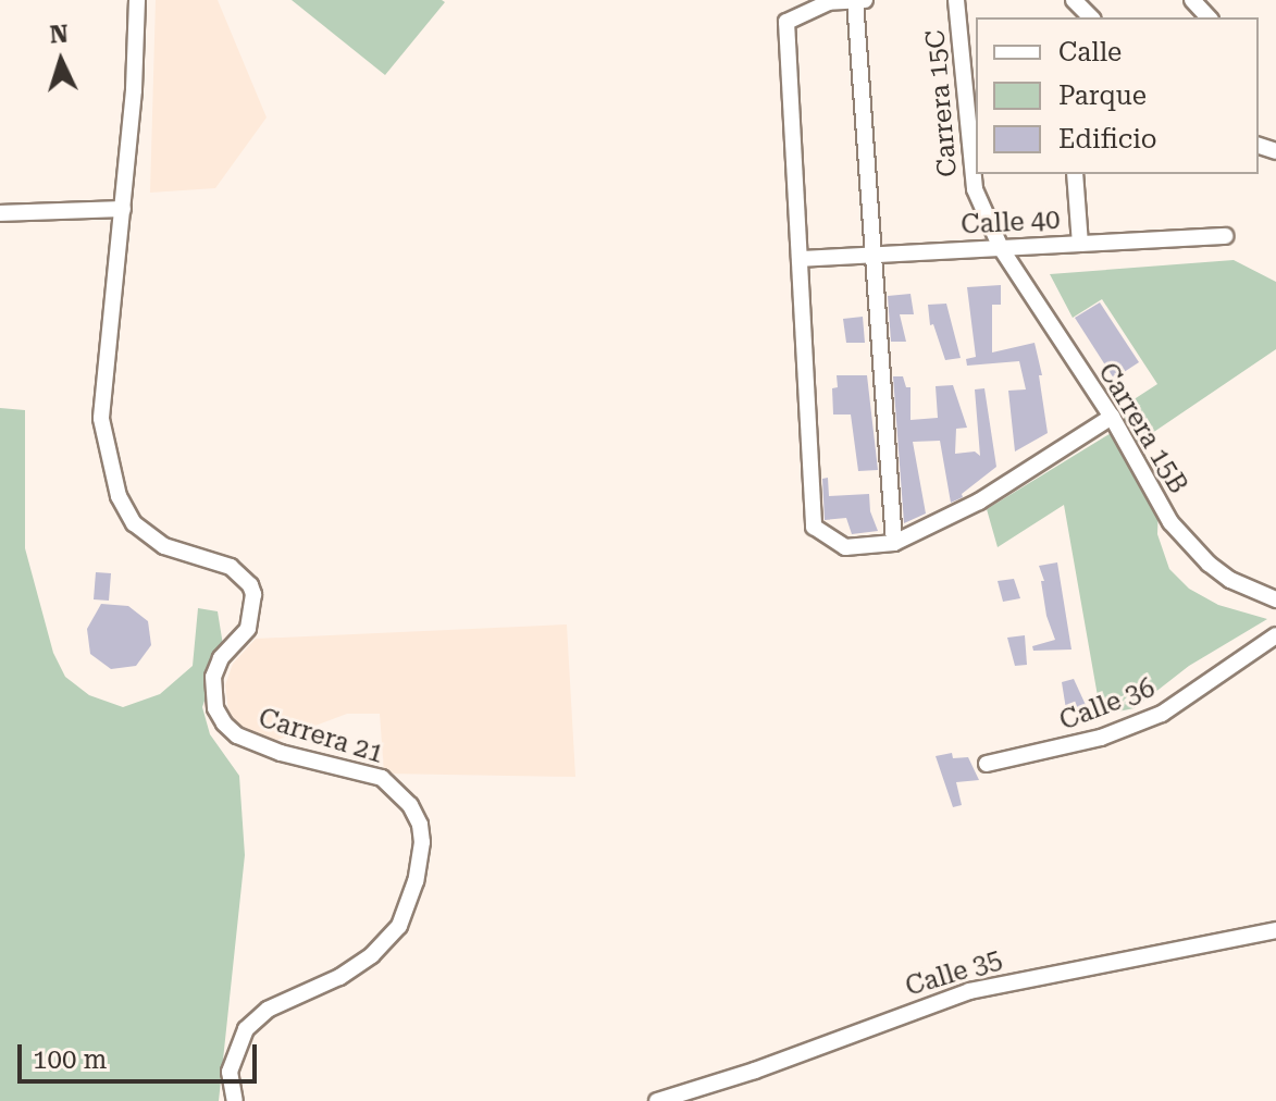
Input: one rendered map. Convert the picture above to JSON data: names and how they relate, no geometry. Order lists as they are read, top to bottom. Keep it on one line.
{"streets":{"street":["Carrera 15C","Calle 40","Carrera 15B","Calle 36","Carrera 21","Calle 35"]},"crossings":[["Carrera 15C","Calle 40"],["Carrera 15C","Carrera 15B"],["Calle 40","Carrera 15B"]],"legend":["Calle","Parque","Edificio"],"scale_bar":"100 m","north":"top"}
